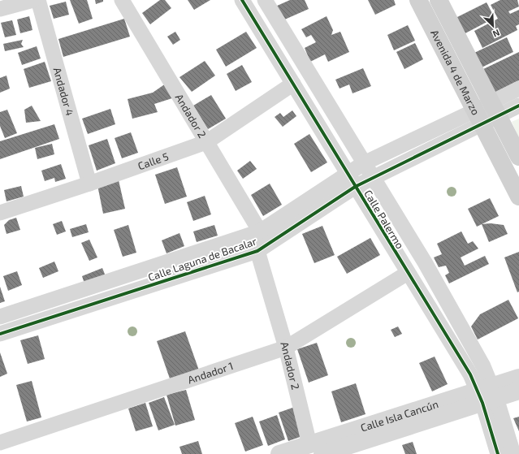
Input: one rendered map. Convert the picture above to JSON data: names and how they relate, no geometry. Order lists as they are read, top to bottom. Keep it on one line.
{"streets":{"main road":["Avenida 4 de Marzo"],"street":["Andador 4","Andador 2","Calle 5","Calle Palermo","Calle Laguna de Bacalar","Andador 1","Calle Isla Cancún"]},"crossings":[["Avenida 4 de Marzo","Calle Laguna de Bacalar"],["Andador 4","Calle 5"],["Andador 2","Calle 5"],["Andador 2","Calle Laguna de Bacalar"],["Andador 2","Andador 1"],["Andador 2","Calle Isla Cancún"],["Calle 5","Calle Palermo"],["Calle Palermo","Calle Laguna de Bacalar"],["Calle Palermo","Andador 1"],["Calle Palermo","Calle Isla Cancún"]],"north":"bottom right"}
